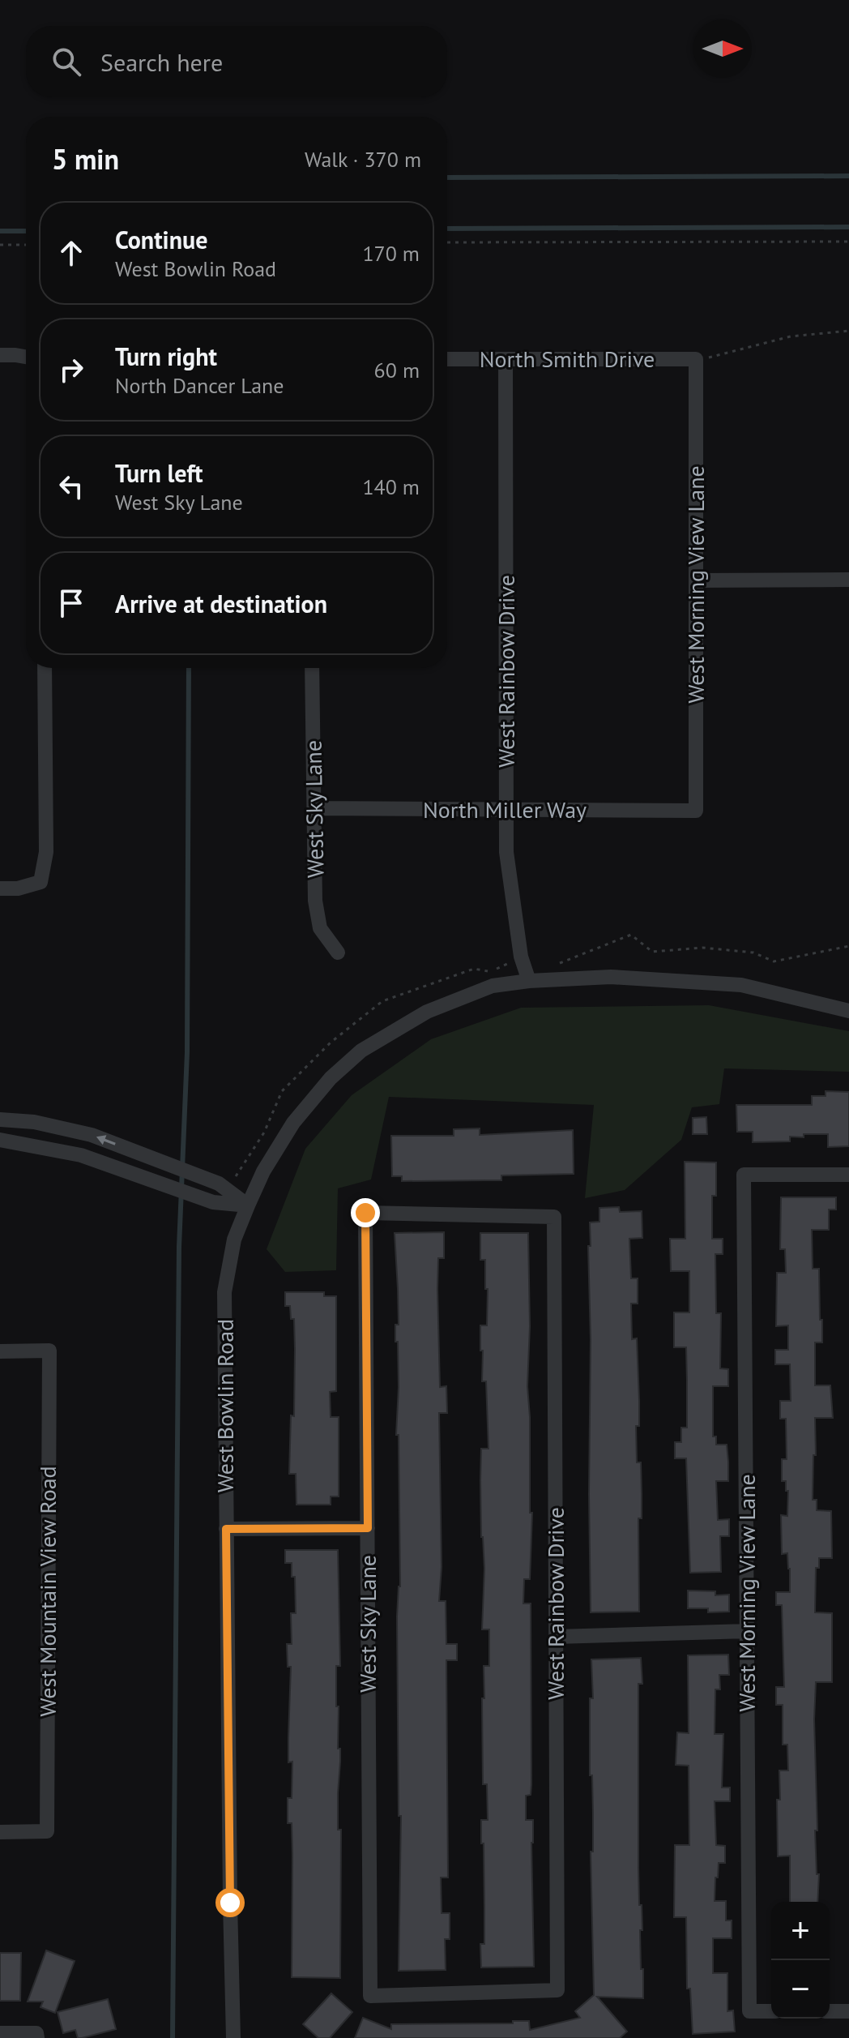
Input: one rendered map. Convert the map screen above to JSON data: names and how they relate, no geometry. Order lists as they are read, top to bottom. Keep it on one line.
{"streets":{"street":["North Smith Drive","West Morning View Lane","West Rainbow Drive","West Sky Lane","North Miller Way","West Bowlin Road","West Mountain View Road"]},"crossings":[["North Smith Drive","West Morning View Lane"],["North Smith Drive","West Rainbow Drive"],["West Morning View Lane","North Miller Way"],["West Rainbow Drive","West Sky Lane"],["West Rainbow Drive","North Miller Way"],["West Rainbow Drive","West Bowlin Road"],["West Sky Lane","North Miller Way"]],"north":"right","page":{"search":"Search here","heading":["5 min","Walk · 370 m"],"list":[["Continue","West Bowlin Road","170 m"],["Turn right","North Dancer Lane","60 m"],["Turn left","West Sky Lane","140 m"],"Arrive at destination"],"map_buttons":["+","−"]}}
